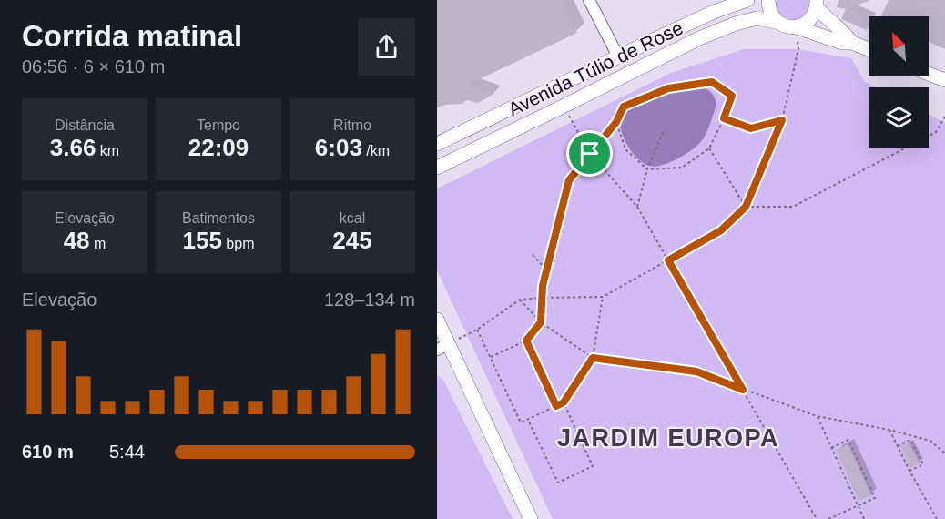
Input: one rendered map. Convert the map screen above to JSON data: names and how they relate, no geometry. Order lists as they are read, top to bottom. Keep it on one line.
{"streets":{"street":["Avenida Túlio de Rose"]},"districts":["JARDIM EUROPA"],"north":"top left","page":{"heading":["Corrida matinal","06:56 · 6 × 610 m"],"stats":[["Distância","3.66 km"],["Tempo","22:09"],["Ritmo","6:03 /km"],["Elevação","48 m"],["Batimentos","155 bpm"],["kcal","245"]],"chart":["Elevação","128–134 m"],"list":[{"name":"610 m","note":"5:44"}]}}
